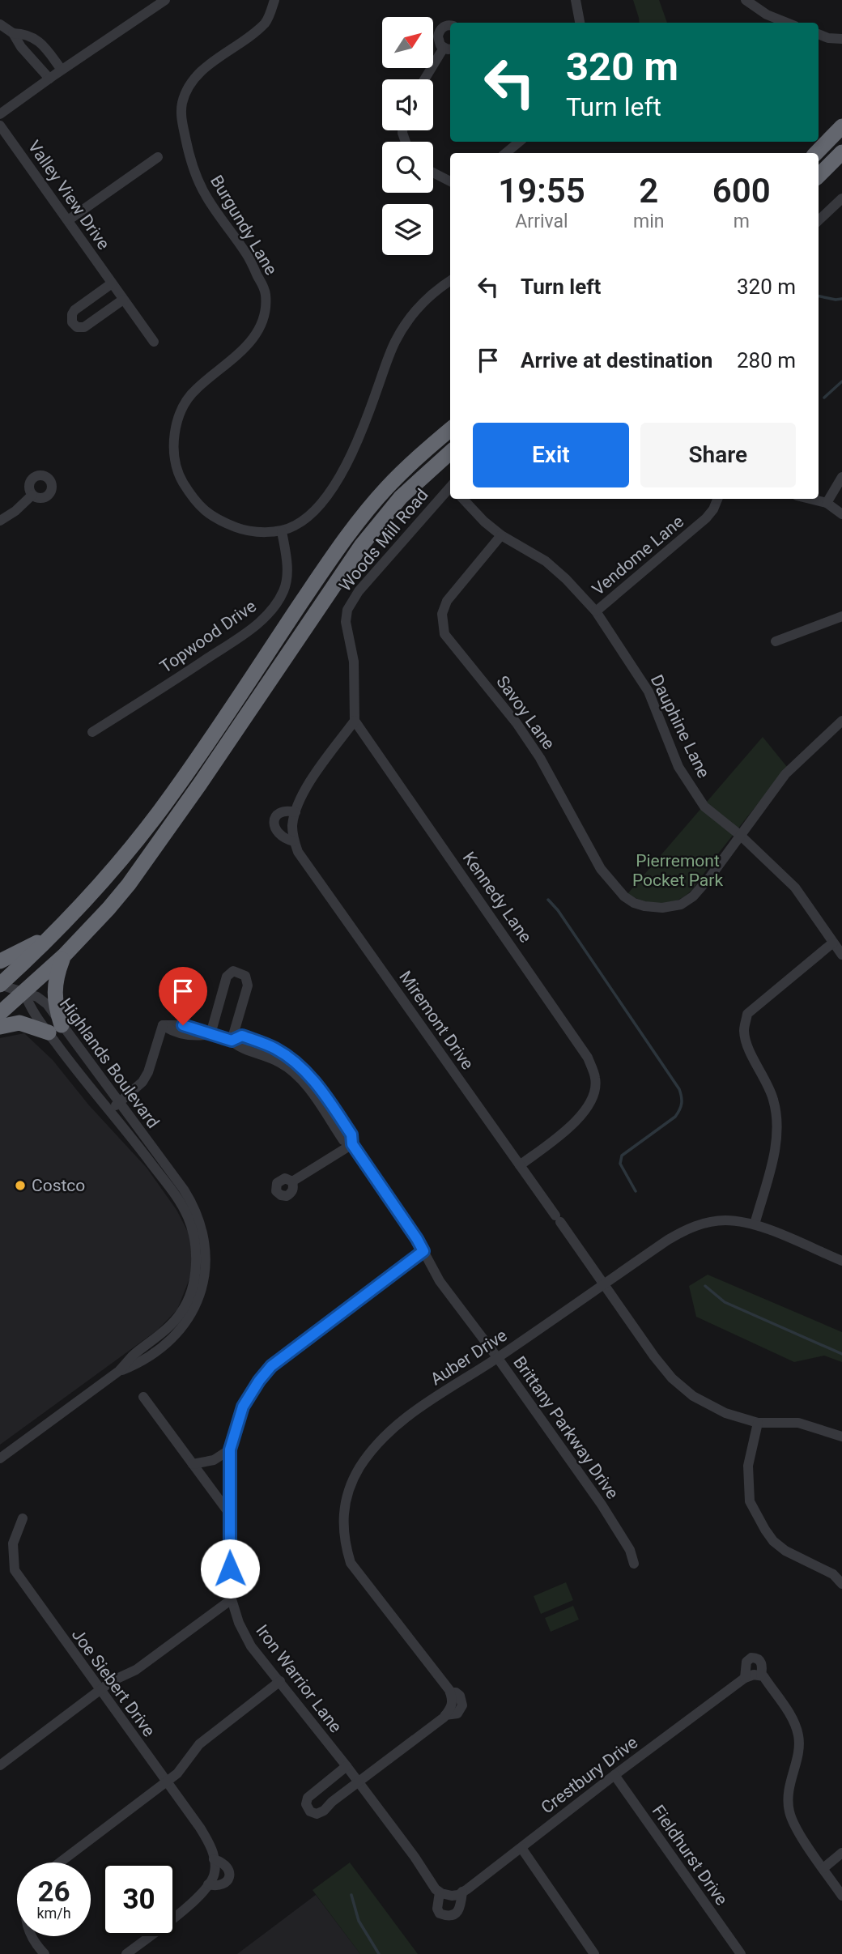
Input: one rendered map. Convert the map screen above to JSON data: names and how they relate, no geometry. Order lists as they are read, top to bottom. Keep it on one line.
{"streets":{"street":["Valley View Drive","Burgundy Lane","Woods Mill Road","Vendome Lane","Topwood Drive","Savoy Lane","Dauphine Lane","Kennedy Lane","Miremont Drive","Highlands Boulevard","Auber Drive","Brittany Parkway Drive","Iron Warrior Lane","Joe Siebert Drive","Crestbury Drive","Fieldhurst Drive"]},"crossings":[["Burgundy Lane","Topwood Drive"],["Woods Mill Road","Kennedy Lane"],["Vendome Lane","Dauphine Lane"],["Savoy Lane","Dauphine Lane"],["Kennedy Lane","Miremont Drive"],["Miremont Drive","Auber Drive"],["Highlands Boulevard","Brittany Parkway Drive"],["Auber Drive","Brittany Parkway Drive"],["Auber Drive","Iron Warrior Lane"],["Brittany Parkway Drive","Iron Warrior Lane"],["Iron Warrior Lane","Crestbury Drive"],["Crestbury Drive","Fieldhurst Drive"]],"parks":["Pierremont Pocket Park"],"places":["Costco"],"north":"top right","page":{"turn":["320 m","Turn left"],"eta":["19:55","Arrival","2","min","600","m"],"list":[{"name":"Turn left","value":"320 m"},{"name":"Arrive at destination","value":"280 m"}],"buttons":["Exit","Share"],"speed":"26 km/h","limit":"30"}}
